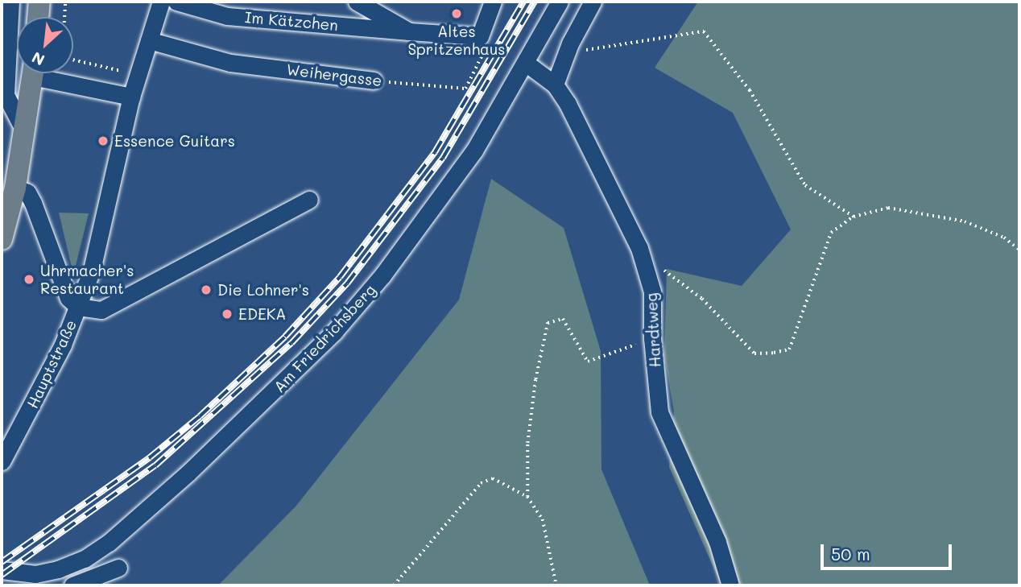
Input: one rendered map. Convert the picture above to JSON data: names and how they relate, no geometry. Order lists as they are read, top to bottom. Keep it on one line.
{"streets":{"street":["Im Kätzchen","Weihergasse","Hardtweg","Am Friedrichsberg","Hauptstraße"]},"crossings":[["Im Kätzchen","Weihergasse"],["Weihergasse","Hauptstraße"],["Hardtweg","Am Friedrichsberg"]],"places":["Altes Spritzenhaus","Essence Guitars","Uhrmacher's Restaurant","Die Lohner's","EDEKA"],"scale_bar":"50 m","north":"bottom left"}
